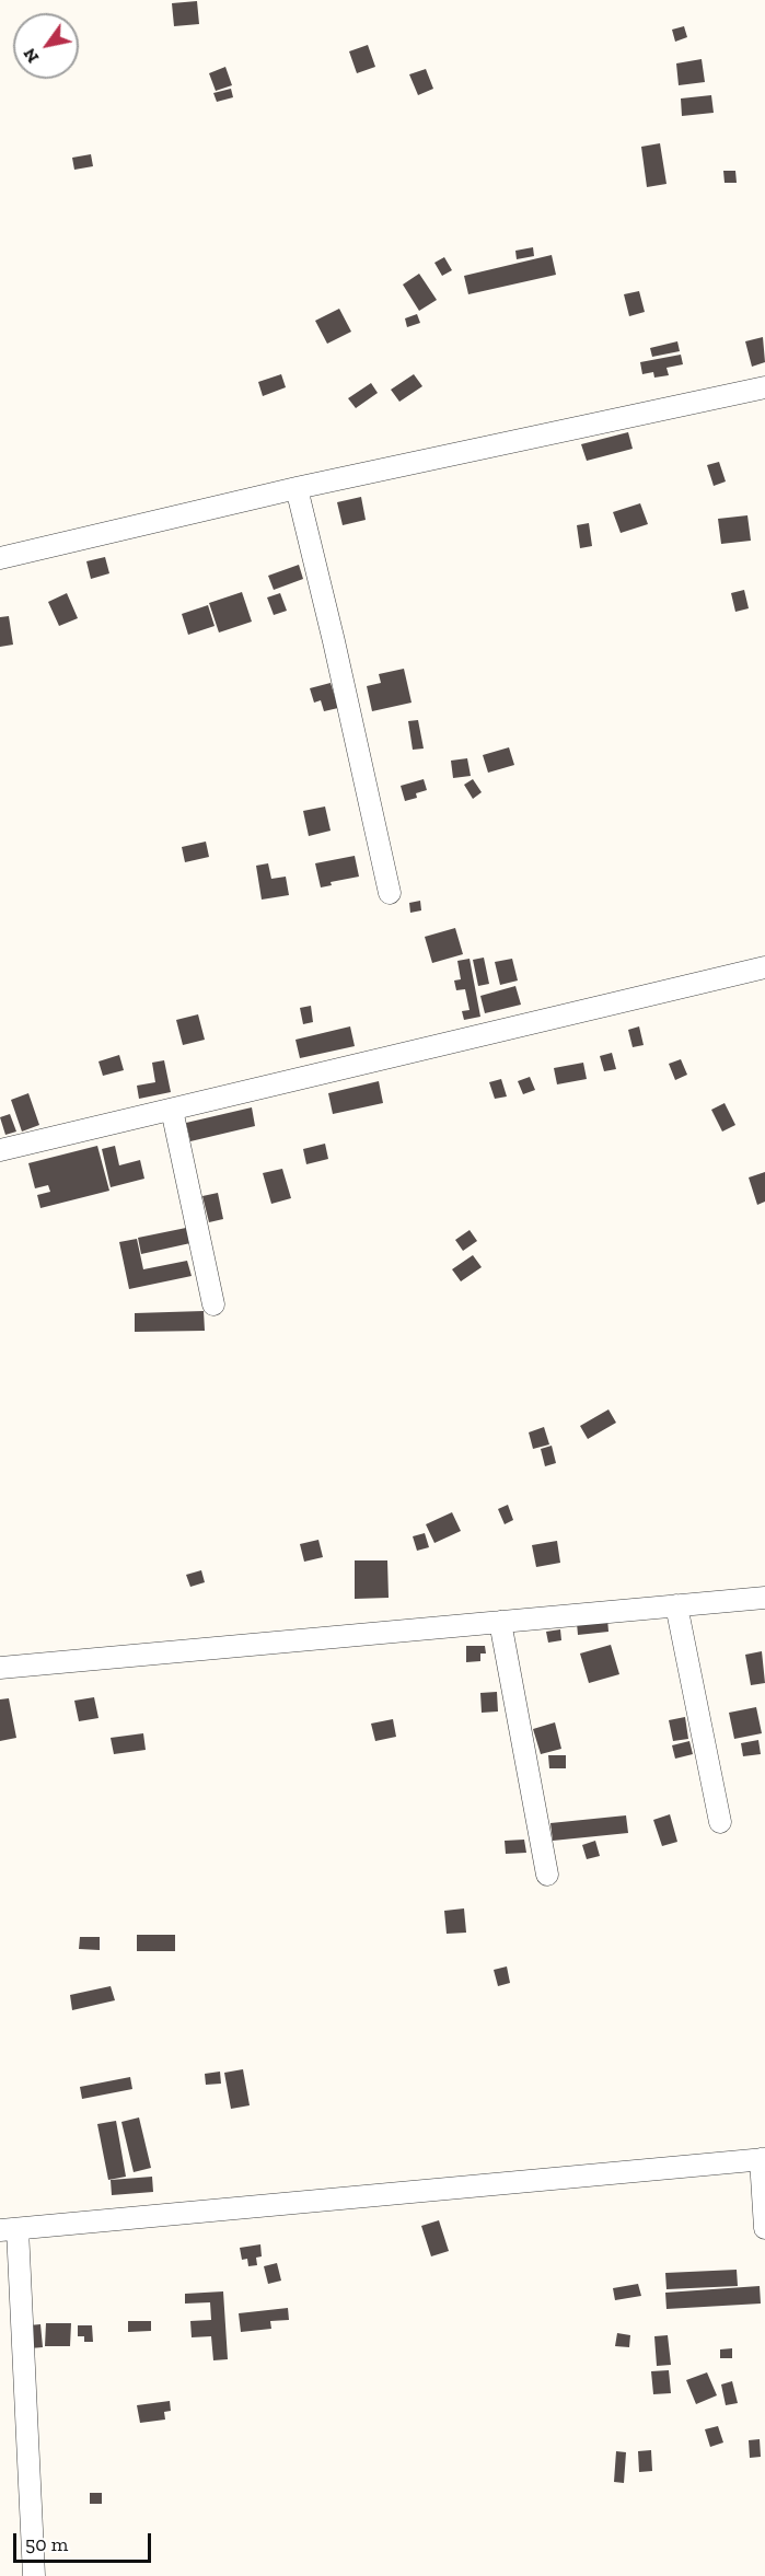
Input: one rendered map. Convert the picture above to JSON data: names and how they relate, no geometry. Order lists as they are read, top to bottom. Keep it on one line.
{"scale_bar":"50 m","north":"bottom left"}
